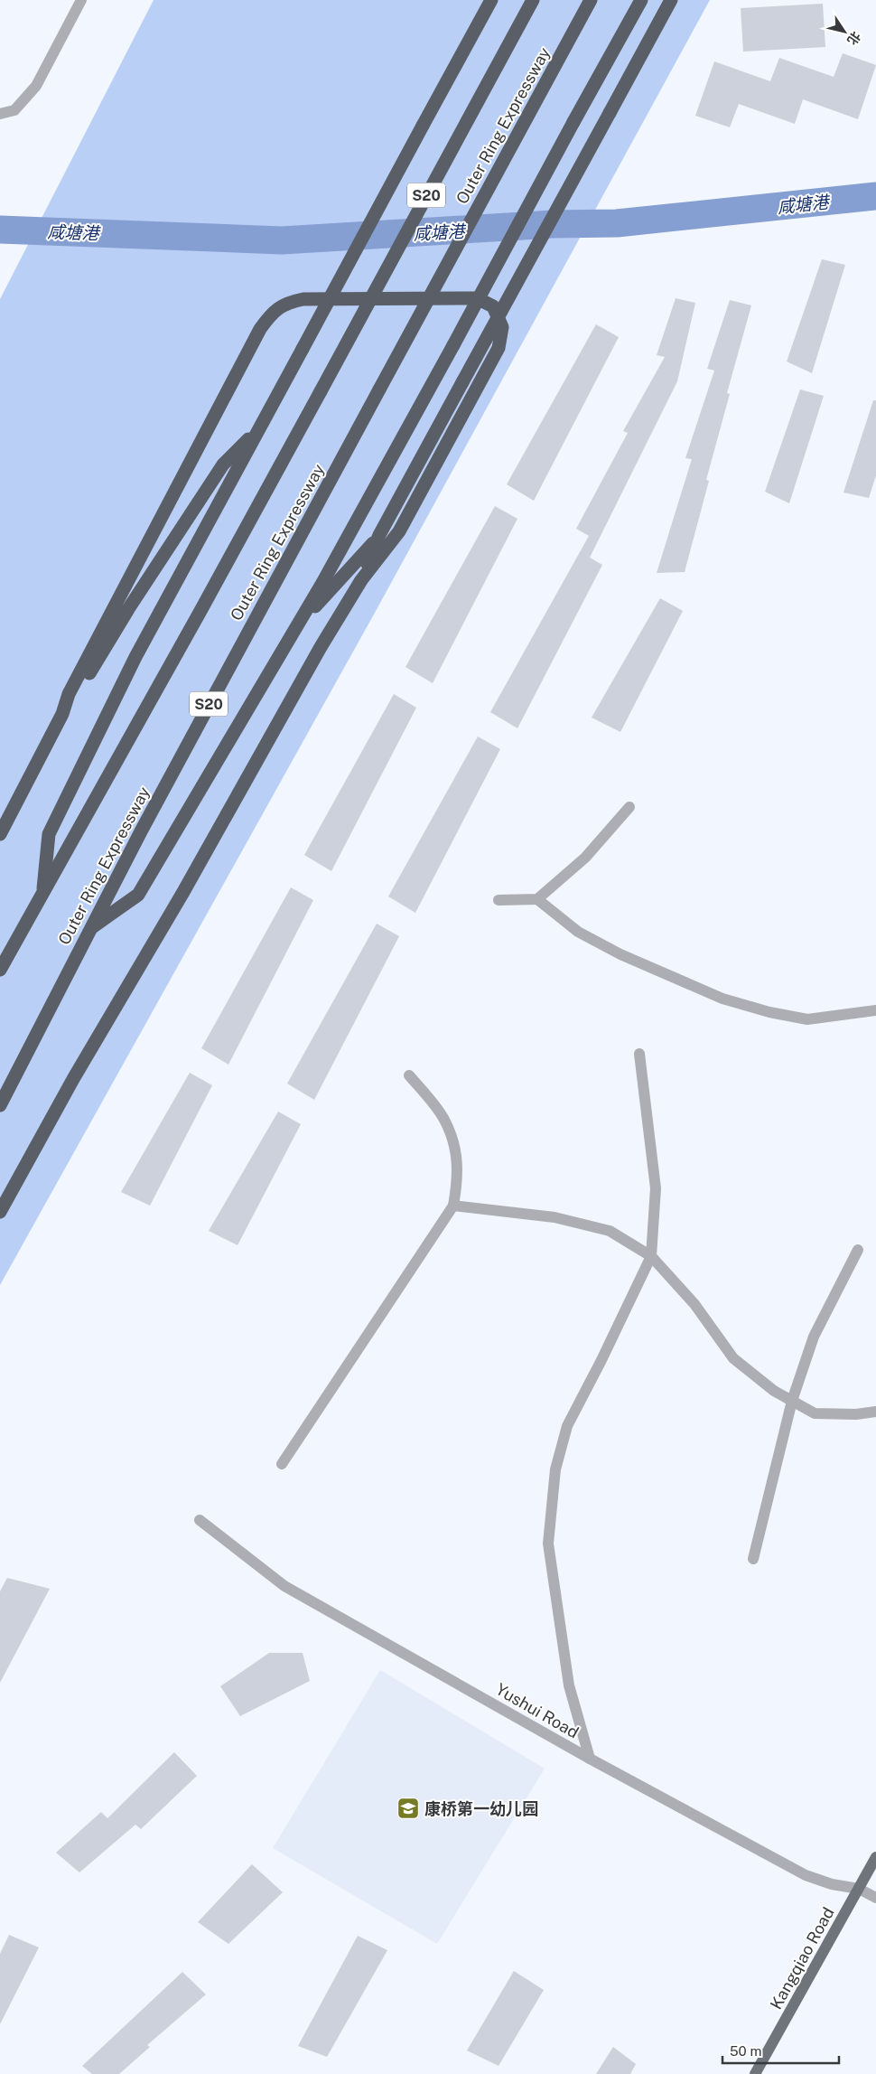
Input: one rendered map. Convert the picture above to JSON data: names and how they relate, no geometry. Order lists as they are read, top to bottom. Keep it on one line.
{"streets":{"highway":["Outer Ring Expressway","S20"],"main road":["Kangqiao Road"],"street":["Yushui Road"]},"crossings":[["Yushui Road","Kangqiao Road"]],"water":["咸塘港"],"places":{"school or university":["康桥第一幼儿园"]},"scale_bar":"50 m","north":"bottom right"}
